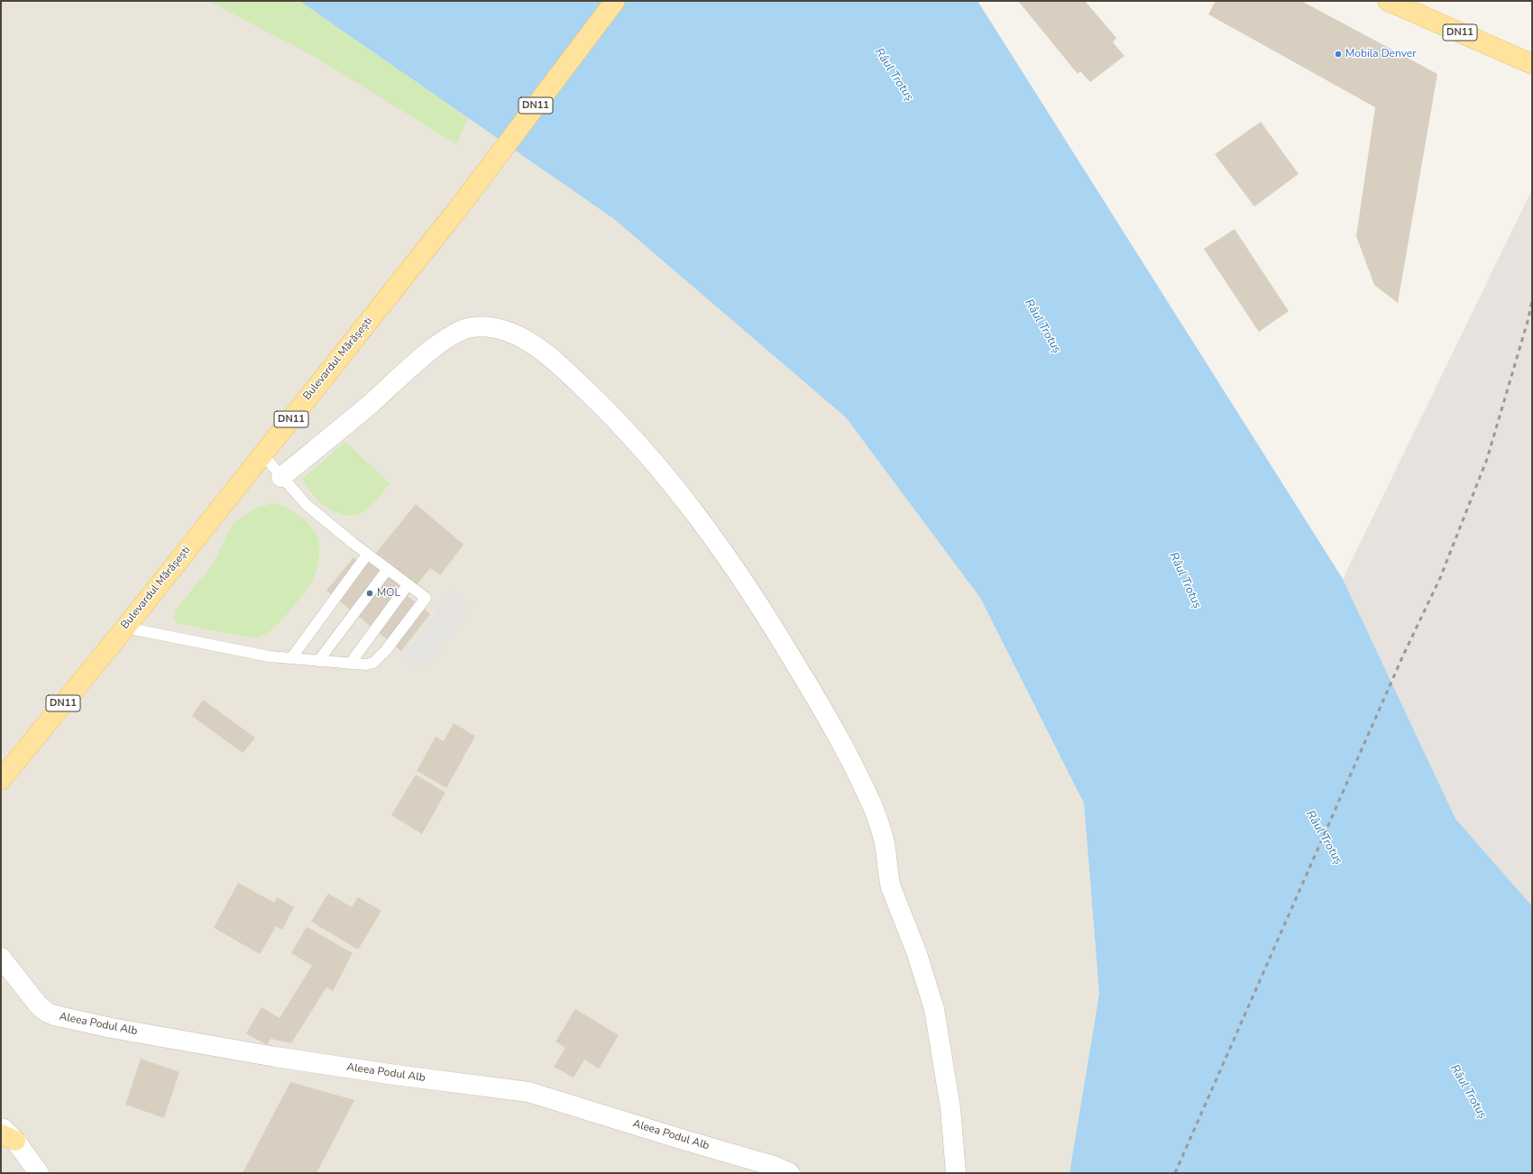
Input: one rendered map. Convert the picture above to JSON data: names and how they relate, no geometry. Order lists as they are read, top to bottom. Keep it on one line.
{"streets":{"main road":["DN11","Bulevardul Mărășești"],"street":["Aleea Podul Alb"]},"water":["Râul Trotuș"],"places":["Mobila Denver","MOL"]}
